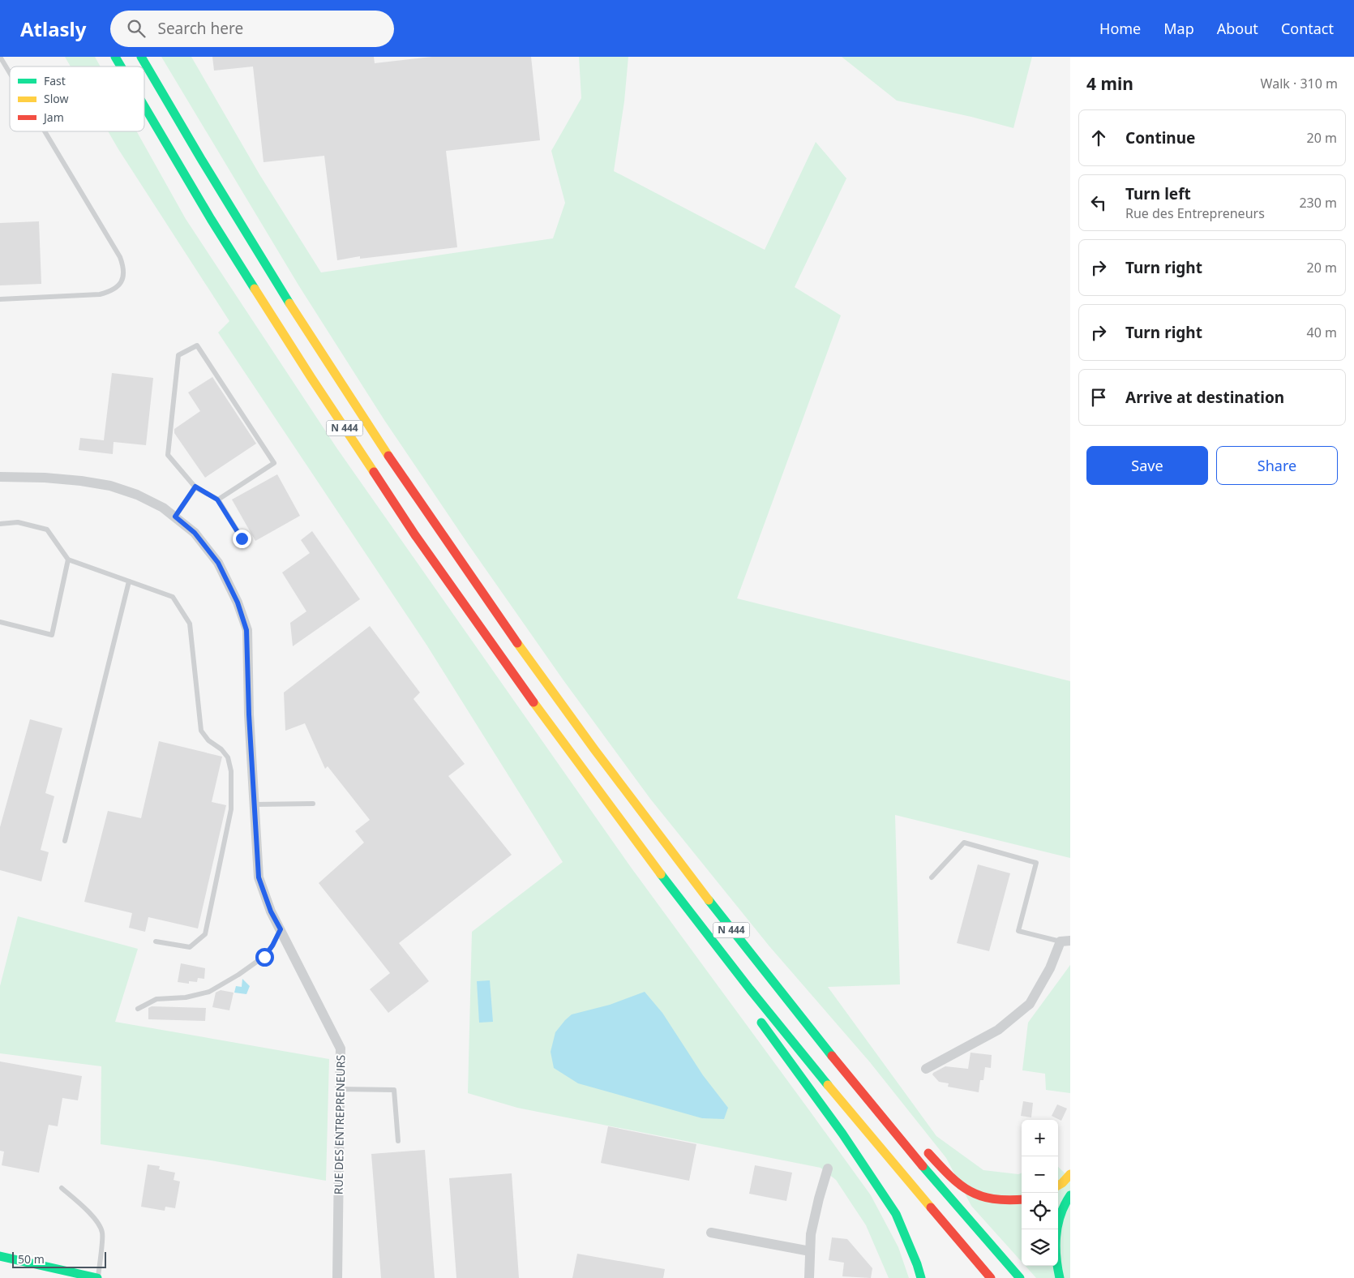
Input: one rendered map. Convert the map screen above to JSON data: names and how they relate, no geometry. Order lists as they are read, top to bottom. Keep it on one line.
{"streets":{"main road":["N 444"],"street":["RUE DES ENTREPRENEURS"]},"legend":["Fast","Slow","Jam"],"scale_bar":"50 m","page":{"header":"Atlasly","search":"Search here","nav":["Home","Map","About","Contact"],"heading":["4 min","Walk · 310 m"],"list":[["Continue","20 m"],["Turn left","Rue des Entrepreneurs","230 m"],["Turn right","20 m"],["Turn right","40 m"],"Arrive at destination"],"buttons":["Save","Share"],"map_buttons":["+","−"],"scale":"50 m"}}
